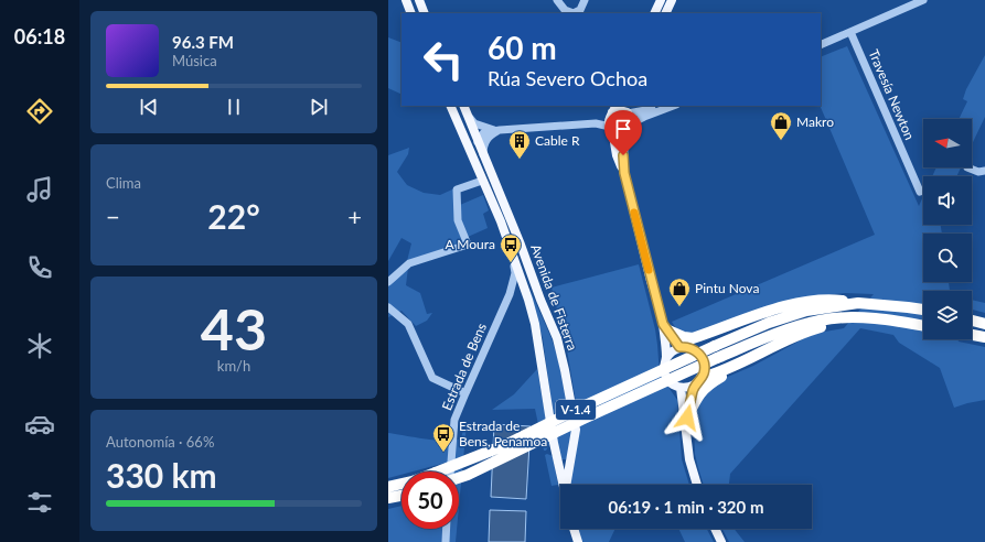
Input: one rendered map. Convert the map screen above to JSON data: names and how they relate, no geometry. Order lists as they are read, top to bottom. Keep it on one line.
{"streets":{"highway":["V-1.4"],"main road":["Avenida de Fisterra"],"street":["Travesía Newton","Estrada de Bens"]},"crossings":[["Avenida de Fisterra","Estrada de Bens"]],"places":{"shop":["Makro","Pintu Nova"],"building":["Cable R"],"bus stop":["A Moura","Estrada de Bens, Penamoa"]},"north":"left","page":{"tabs":"06:18","turn":["60 m","Rúa Severo Ochoa"],"song":["96.3 FM","Música"],"tile":["Clima",["43","km/h"],["Autonomía · 66%","330 km"]],"heat":["−","22°","+"],"limit":"50","trip":"06:19 · 1 min · 320 m"}}
